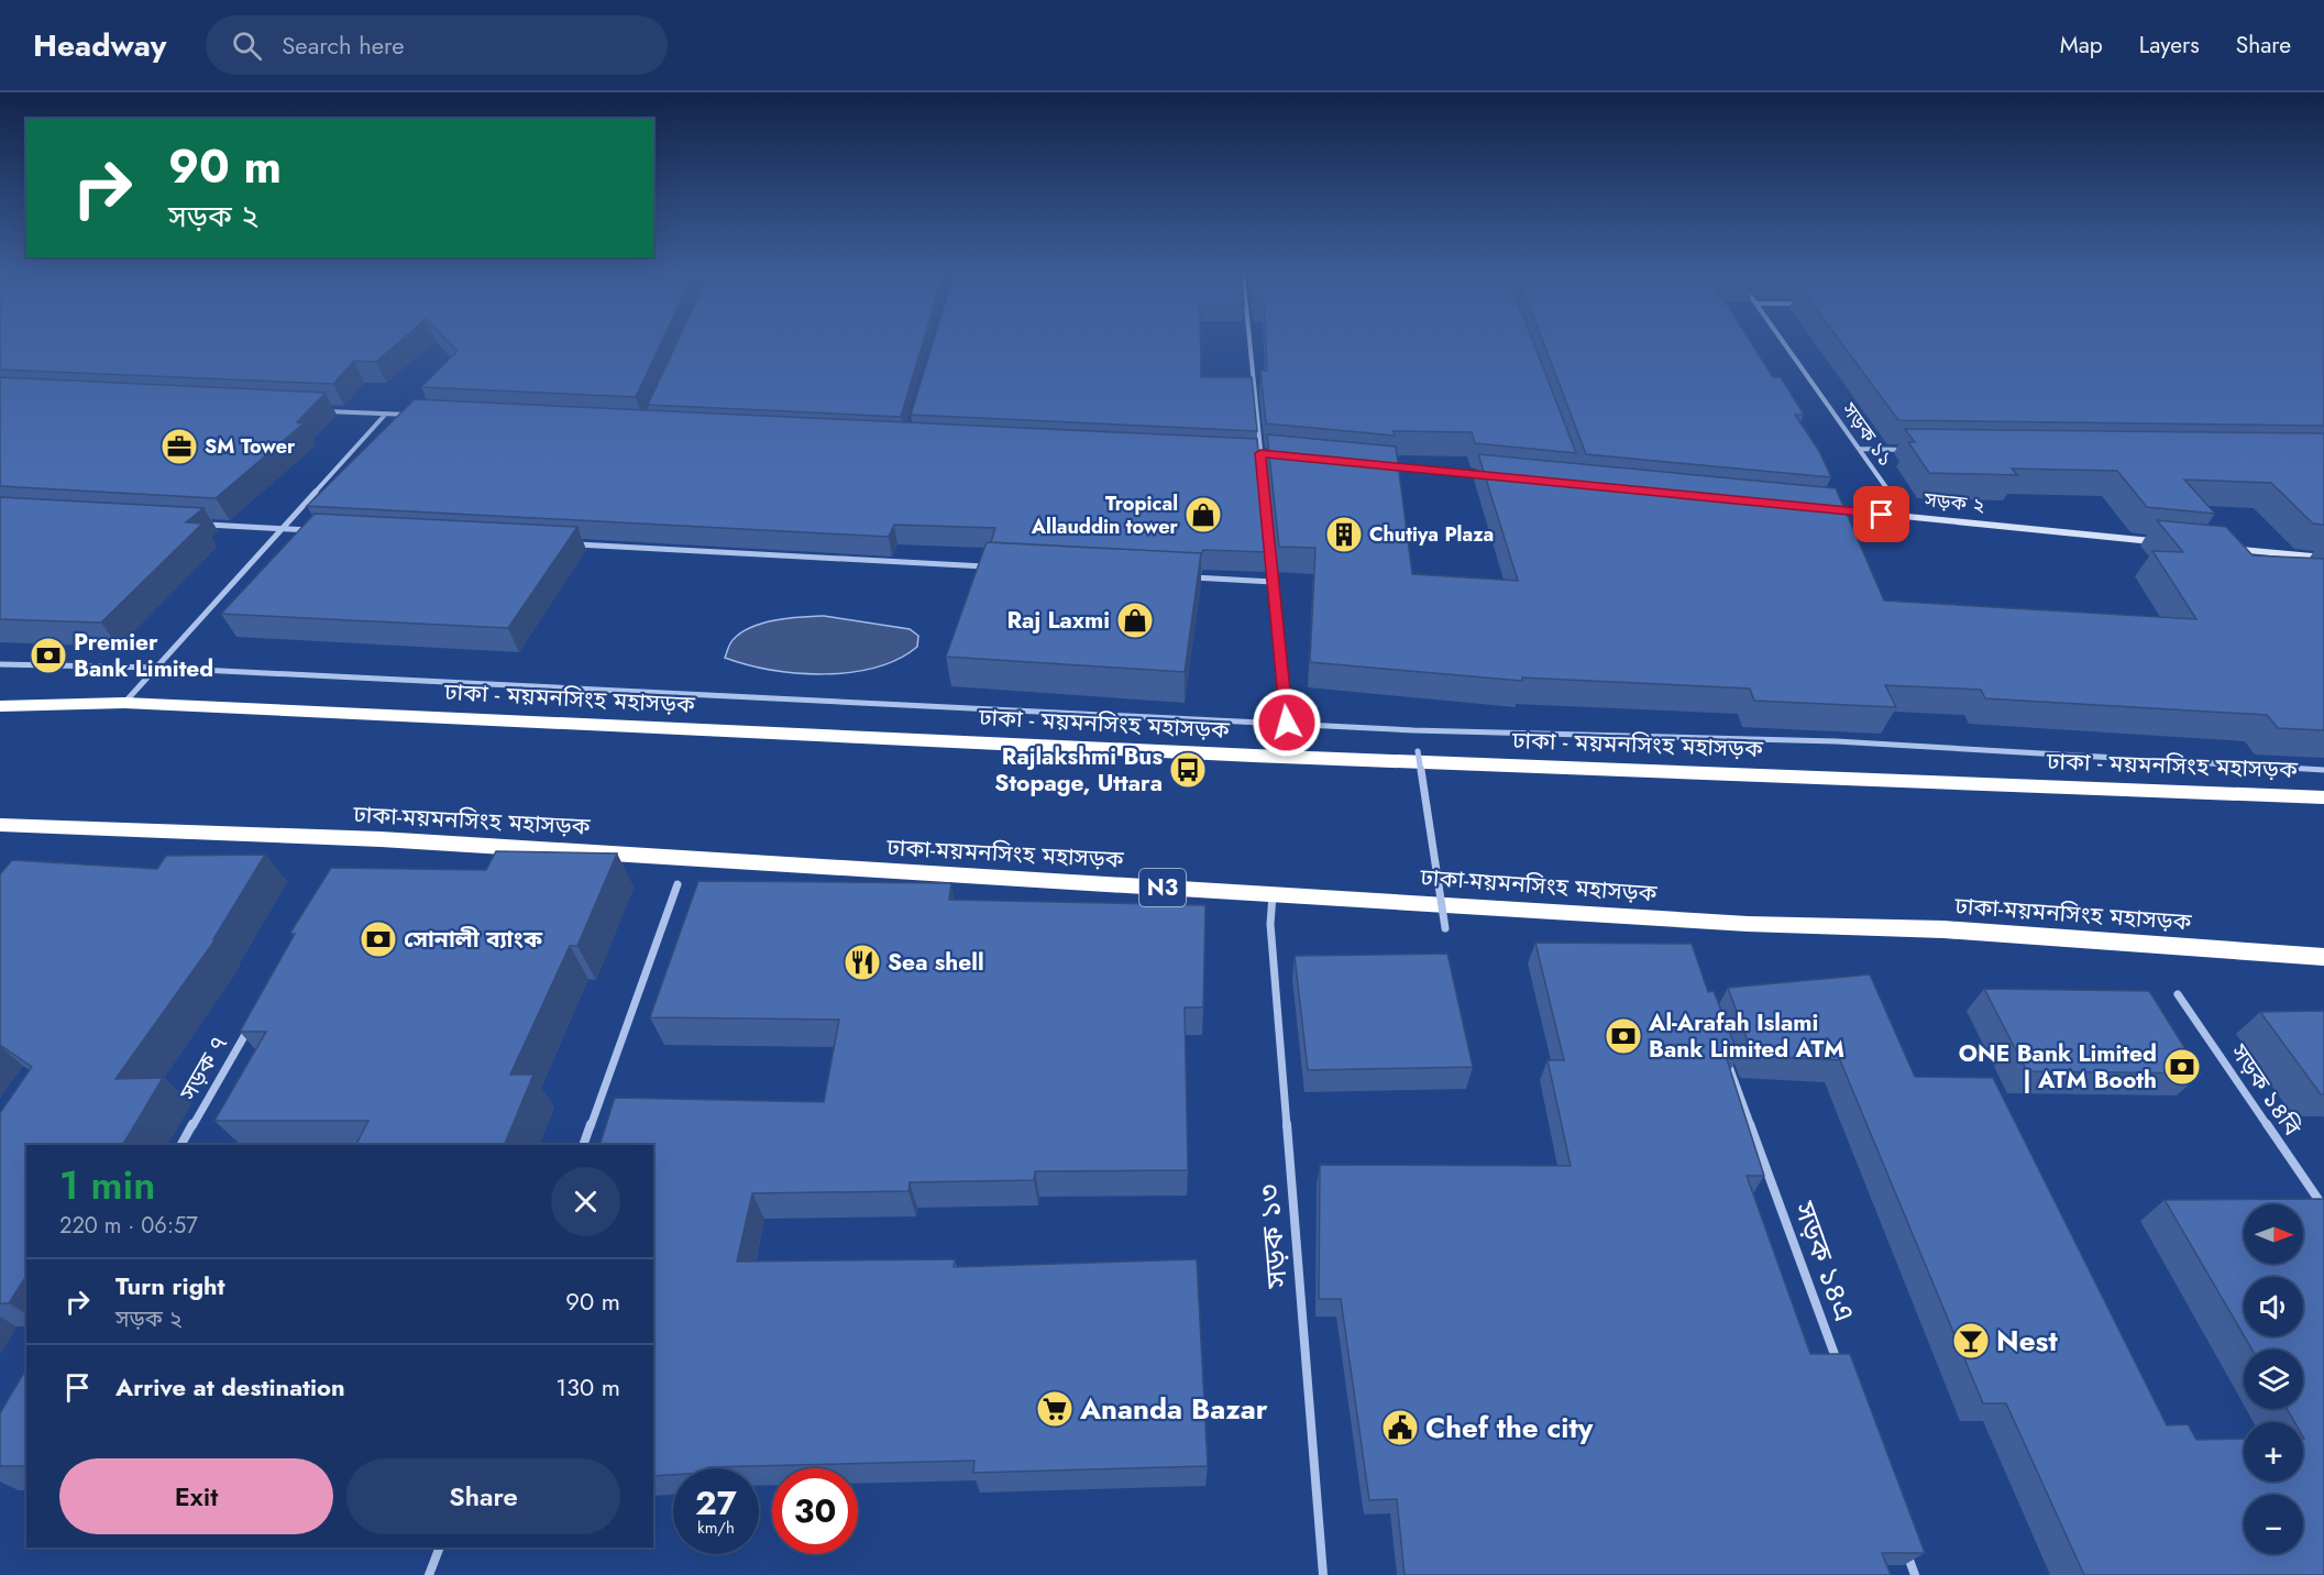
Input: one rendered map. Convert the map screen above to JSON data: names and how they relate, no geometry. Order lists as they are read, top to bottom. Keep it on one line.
{"streets":{"highway":["ঢাকা - ময়মনসিংহ মহাসড়ক","ঢাকা-ময়মনসিংহ মহাসড়ক","N3"],"street":["সড়ক ১১","সড়ক ২","সড়ক ৭","সড়ক ১৪বি","সড়ক ১৩","সড়ক ১৪এ"]},"crossings":[["সড়ক ১১","সড়ক ২"],["ঢাকা-ময়মনসিংহ মহাসড়ক","সড়ক ১৩"]],"places":{"office":["SM Tower"],"shop":["Tropical Allauddin tower","Raj Laxmi"],"building":["Chutiya Plaza"],"bank":["Premier Bank Limited","সোনালী ব্যাংক","Al-Arafah Islami Bank Limited ATM","ONE Bank Limited | ATM Booth"],"bus stop":["Rajlakshmi Bus Stopage, Uttara"],"restaurant":["Sea shell"],"bar":["Nest"],"supermarket":["Ananda Bazar"],"public building":["Chef the city"]},"north":"right","page":{"header":"Headway","search":"Search here","nav":["Map","Layers","Share"],"turn":["90 m","সড়ক ২"],"heading":["1 min","220 m · 06:57"],"map_buttons":["+","−"],"list":[{"name":"Turn right","note":"সড়ক ২","value":"90 m"},{"name":"Arrive at destination","value":"130 m"}],"buttons":["Exit","Share"],"speed":"27 km/h","limit":"30"}}
